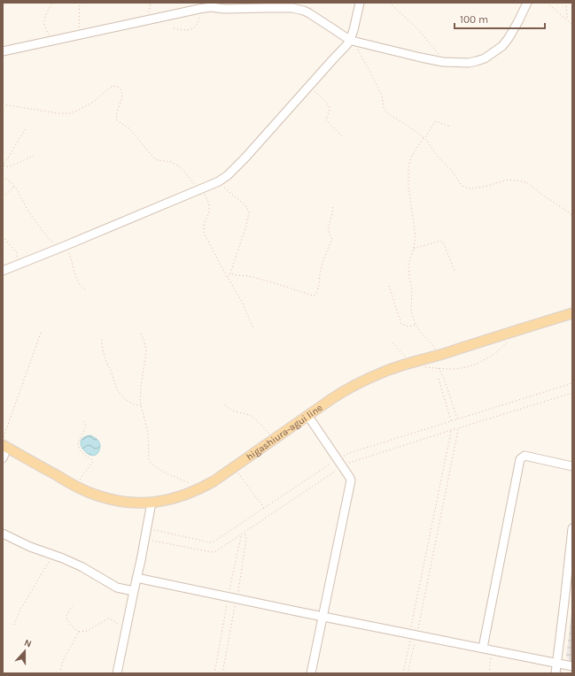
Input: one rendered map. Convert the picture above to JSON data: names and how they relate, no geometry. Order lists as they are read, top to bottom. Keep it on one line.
{"streets":{"main road":["higashiura-agui line"]},"scale_bar":"100 m","north":"top"}
